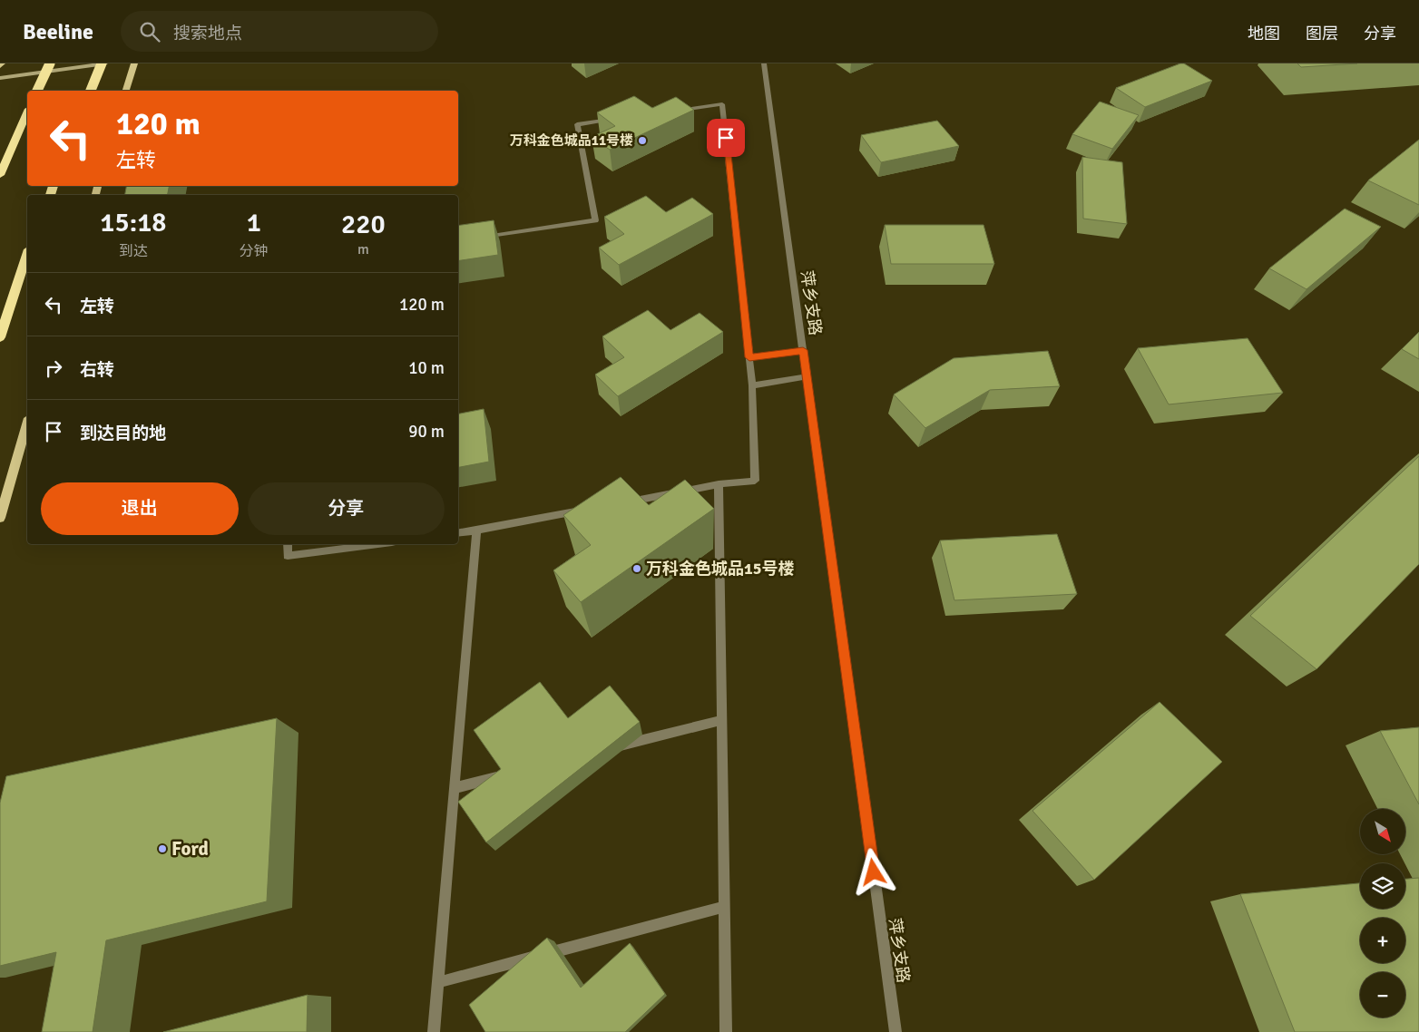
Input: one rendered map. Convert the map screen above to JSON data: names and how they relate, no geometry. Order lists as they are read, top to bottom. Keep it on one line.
{"streets":{"street":["萍乡支路"]},"places":["万科金色城品11号楼","万科金色城品15号楼","Ford"],"north":"bottom right","page":{"header":"Beeline","search":"搜索地点","nav":["地图","图层","分享"],"turn":["120 m","左转"],"eta":["15:18","到达","1","分钟","220","m"],"list":[{"name":"左转","value":"120 m"},{"name":"右转","value":"10 m"},{"name":"到达目的地","value":"90 m"}],"buttons":["退出","分享"],"map_buttons":["+","−"]}}
